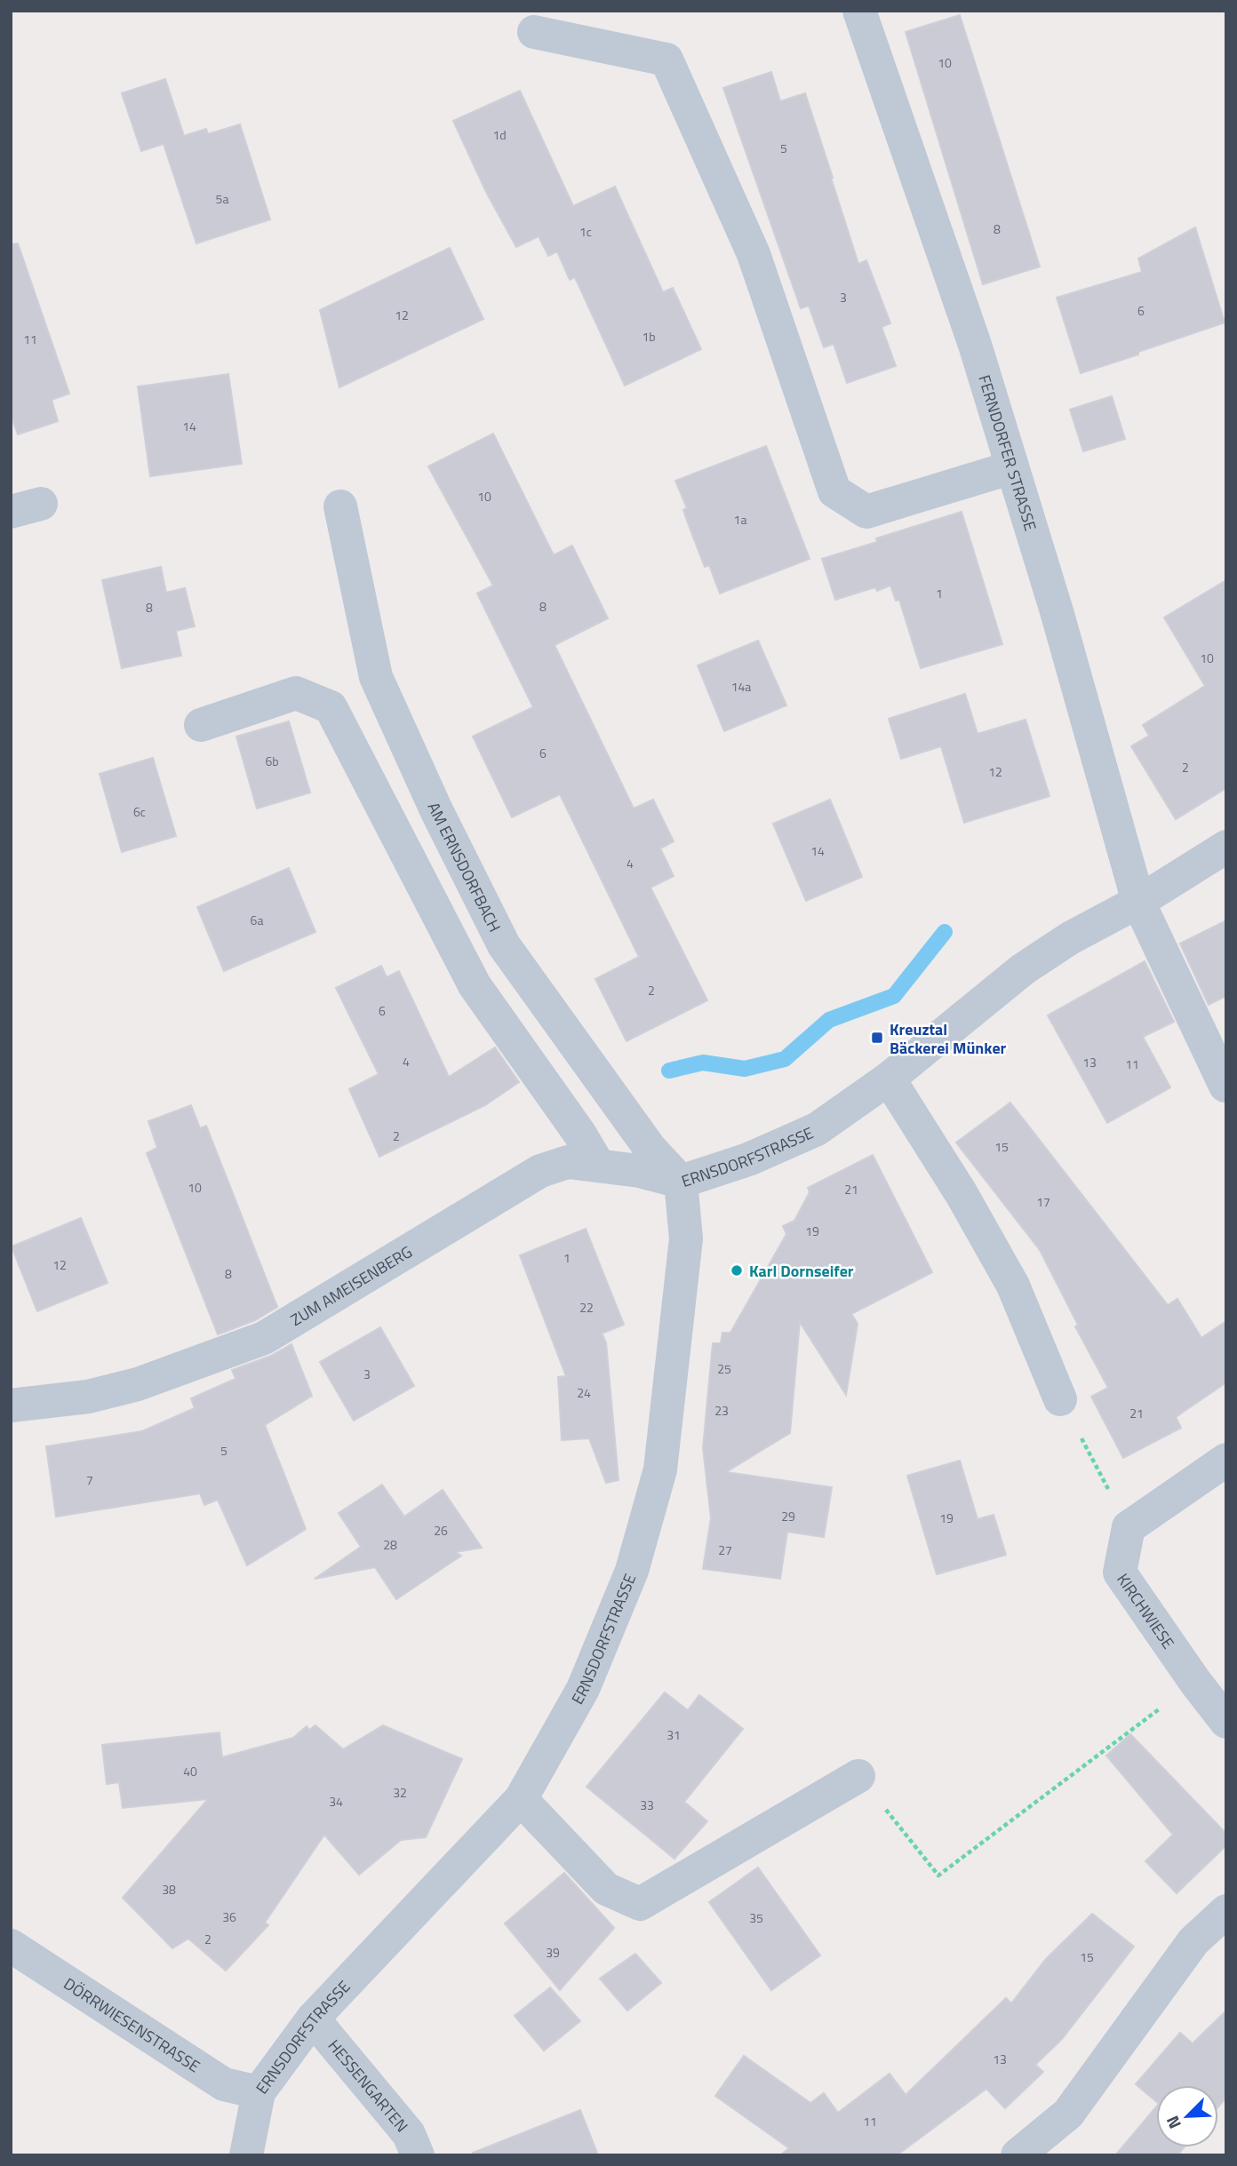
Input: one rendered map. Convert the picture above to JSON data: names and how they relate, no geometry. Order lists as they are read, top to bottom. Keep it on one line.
{"streets":{"street":["FERNDORFER STRASSE","AM ERNSDORFBACH","ERNSDORFSTRASSE","ZUM AMEISENBERG","KIRCHWIESE","DÖRRWIESENSTRASSE","HESSENGARTEN"]},"crossings":[["FERNDORFER STRASSE","ERNSDORFSTRASSE"],["AM ERNSDORFBACH","ERNSDORFSTRASSE"],["AM ERNSDORFBACH","ZUM AMEISENBERG"],["ERNSDORFSTRASSE","ZUM AMEISENBERG"],["ERNSDORFSTRASSE","DÖRRWIESENSTRASSE"],["ERNSDORFSTRASSE","HESSENGARTEN"]],"places":{"transit":["Kreuztal Bäckerei Münker"],"other":["Karl Dornseifer"]},"house_numbers":["10","1d","5","5a","8","1c","3","6","12","1b","11","14","10","1a","1","8","8","10","14a","6","6b","2","12","6c","14","4","6a","2","6","4","13","11","2","15","10","21","17","19","1","12","8","22","25","3","24","23","21","5","7","29","19","26","28","27","31","40","32","34","33","38","36","35","2","39","15","13","11"],"north":"bottom left"}
